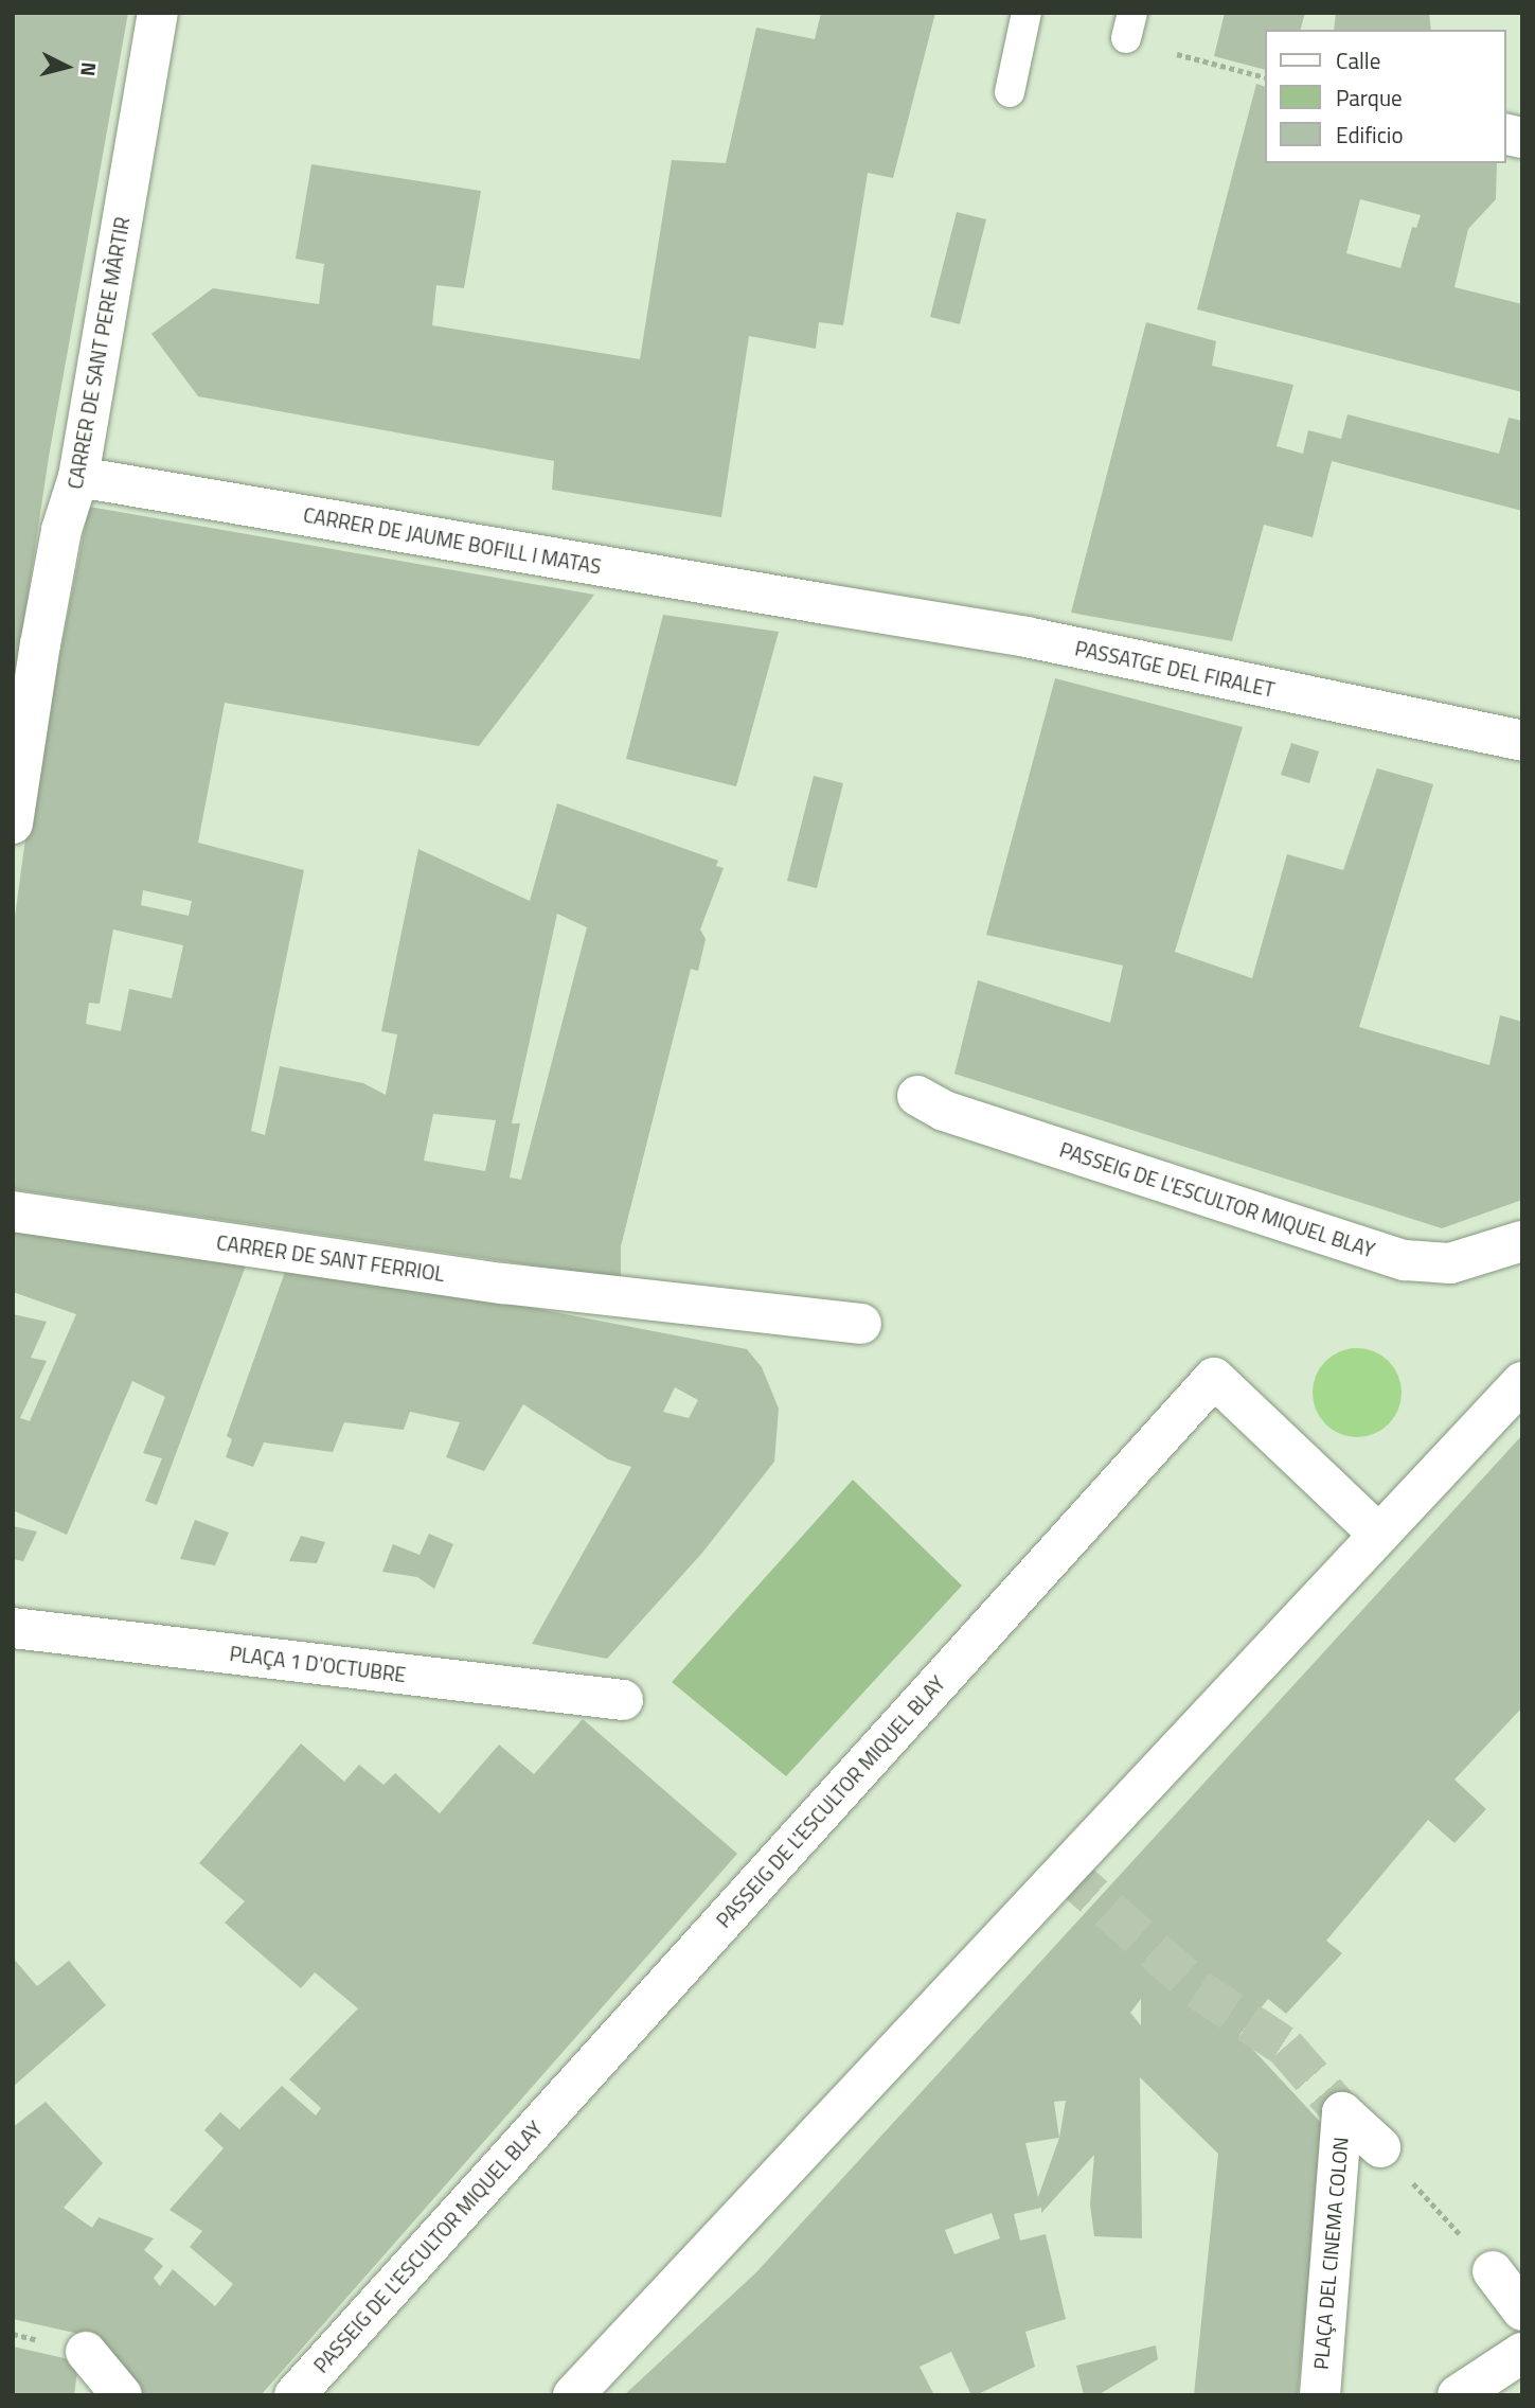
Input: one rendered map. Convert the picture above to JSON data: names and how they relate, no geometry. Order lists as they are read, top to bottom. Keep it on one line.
{"streets":{"street":["CARRER DE SANT PERE MÀRTIR","CARRER DE JAUME BOFILL I MATAS","PASSATGE DEL FIRALET","PASSEIG DE L'ESCULTOR MIQUEL BLAY","CARRER DE SANT FERRIOL","PLAÇA 1 D'OCTUBRE","PLAÇA DEL CINEMA COLON"]},"crossings":[["CARRER DE SANT PERE MÀRTIR","CARRER DE JAUME BOFILL I MATAS"],["CARRER DE JAUME BOFILL I MATAS","PASSATGE DEL FIRALET"]],"legend":["Calle","Parque","Edificio"],"north":"right"}
